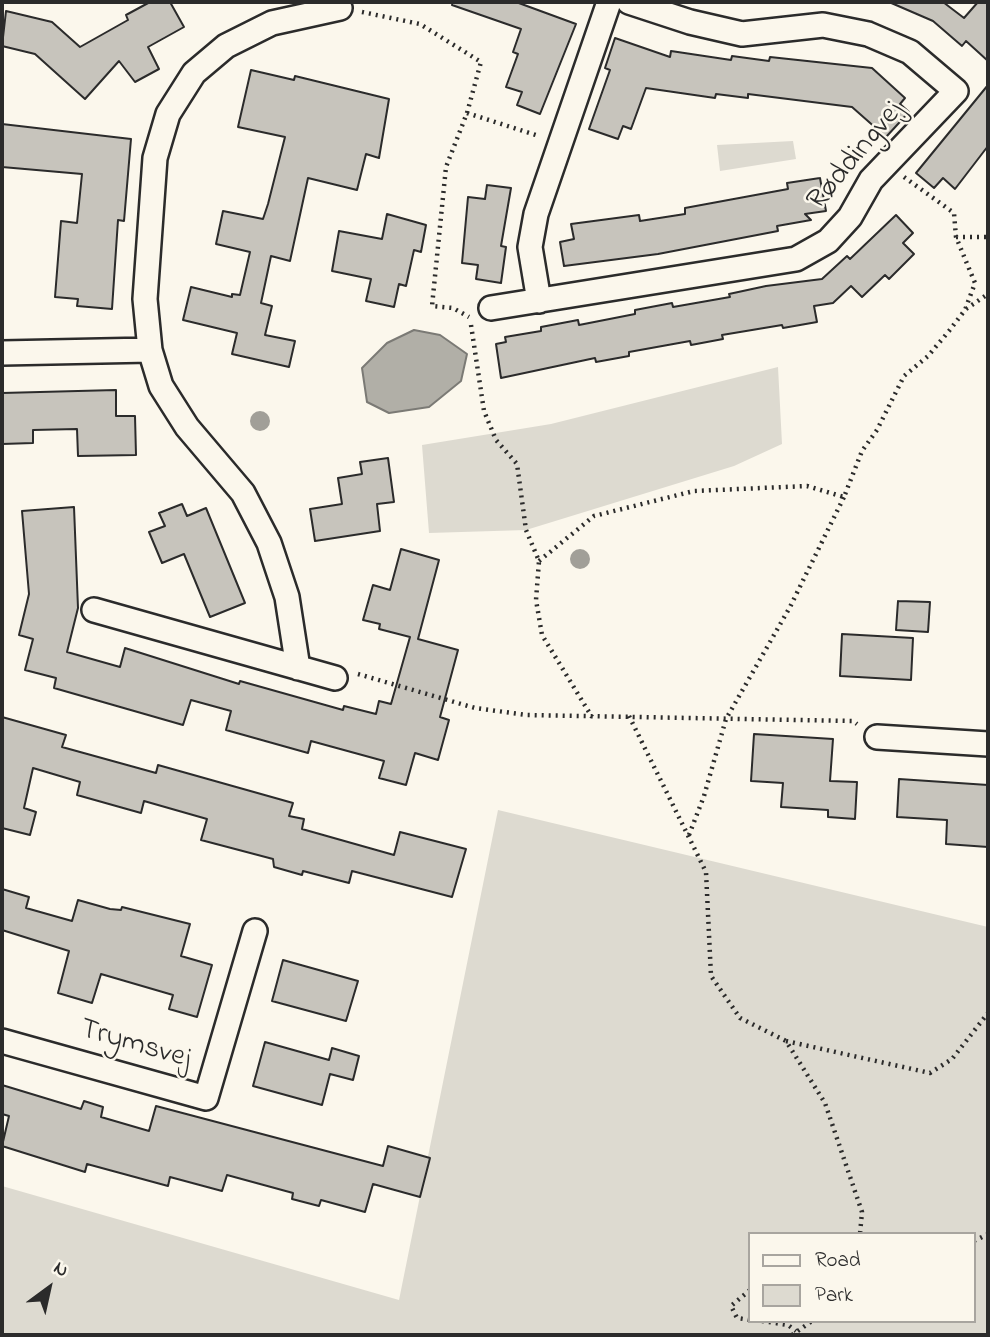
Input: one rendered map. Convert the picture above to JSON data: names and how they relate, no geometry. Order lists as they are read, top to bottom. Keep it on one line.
{"streets":{"street":["Røddingvej","Trymsvej"]},"legend":["Road","Park"],"north":"top right"}
